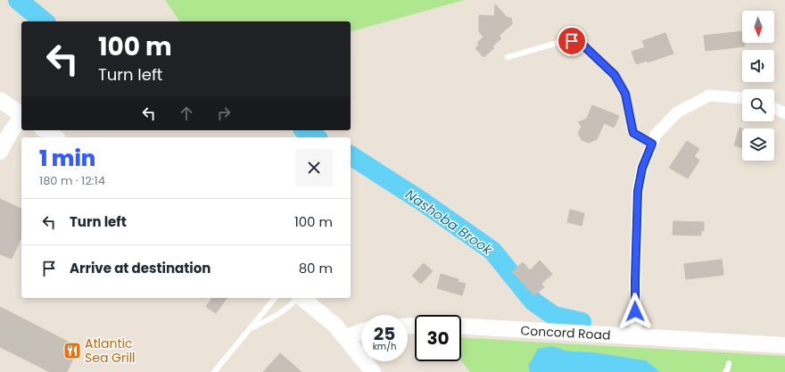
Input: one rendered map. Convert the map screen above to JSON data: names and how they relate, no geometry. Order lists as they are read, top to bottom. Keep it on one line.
{"streets":{"street":["Concord Road"]},"water":["Nashoba Brook"],"places":{"restaurant":["Atlantic Sea Grill"]},"north":"bottom","page":{"turn":["100 m","Turn left"],"heading":["1 min","180 m · 12:14"],"list":[{"name":"Turn left","value":"100 m"},{"name":"Arrive at destination","value":"80 m"}],"speed":"25 km/h","limit":"30"}}
